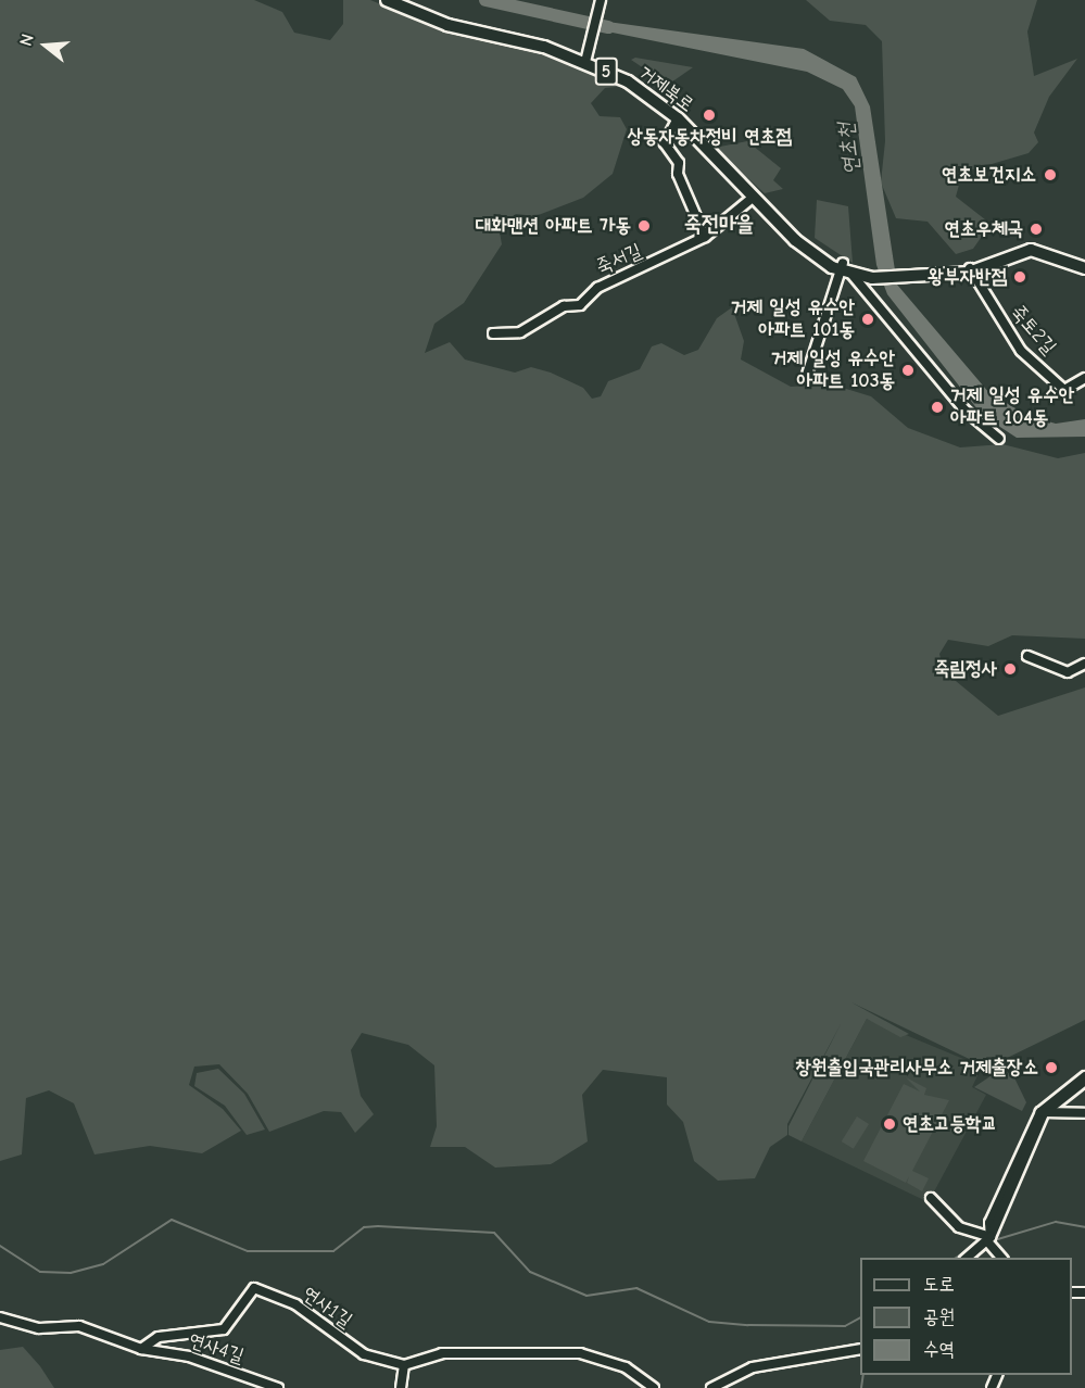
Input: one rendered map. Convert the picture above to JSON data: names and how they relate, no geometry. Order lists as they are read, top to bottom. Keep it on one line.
{"streets":{"main road":["5","거제북로"],"street":["죽서길","죽토2길","연사1길","연사4길"]},"crossings":[["거제북로","죽서길"],["연사1길","연사4길"]],"districts":["죽전마을"],"water":["연초천"],"places":["상동자동차정비 연초점","연초보건지소","대화맨션 아파트 가동","연초우체국","왕부자반점","거제 일성 유수안 아파트 101동","거제 일성 유수안 아파트 103동","거제 일성 유수안 아파트 104동","죽림정사","창원출입국관리사무소 거제출장소","연초고등학교"],"legend":["도로","공원","수역"],"north":"left"}
